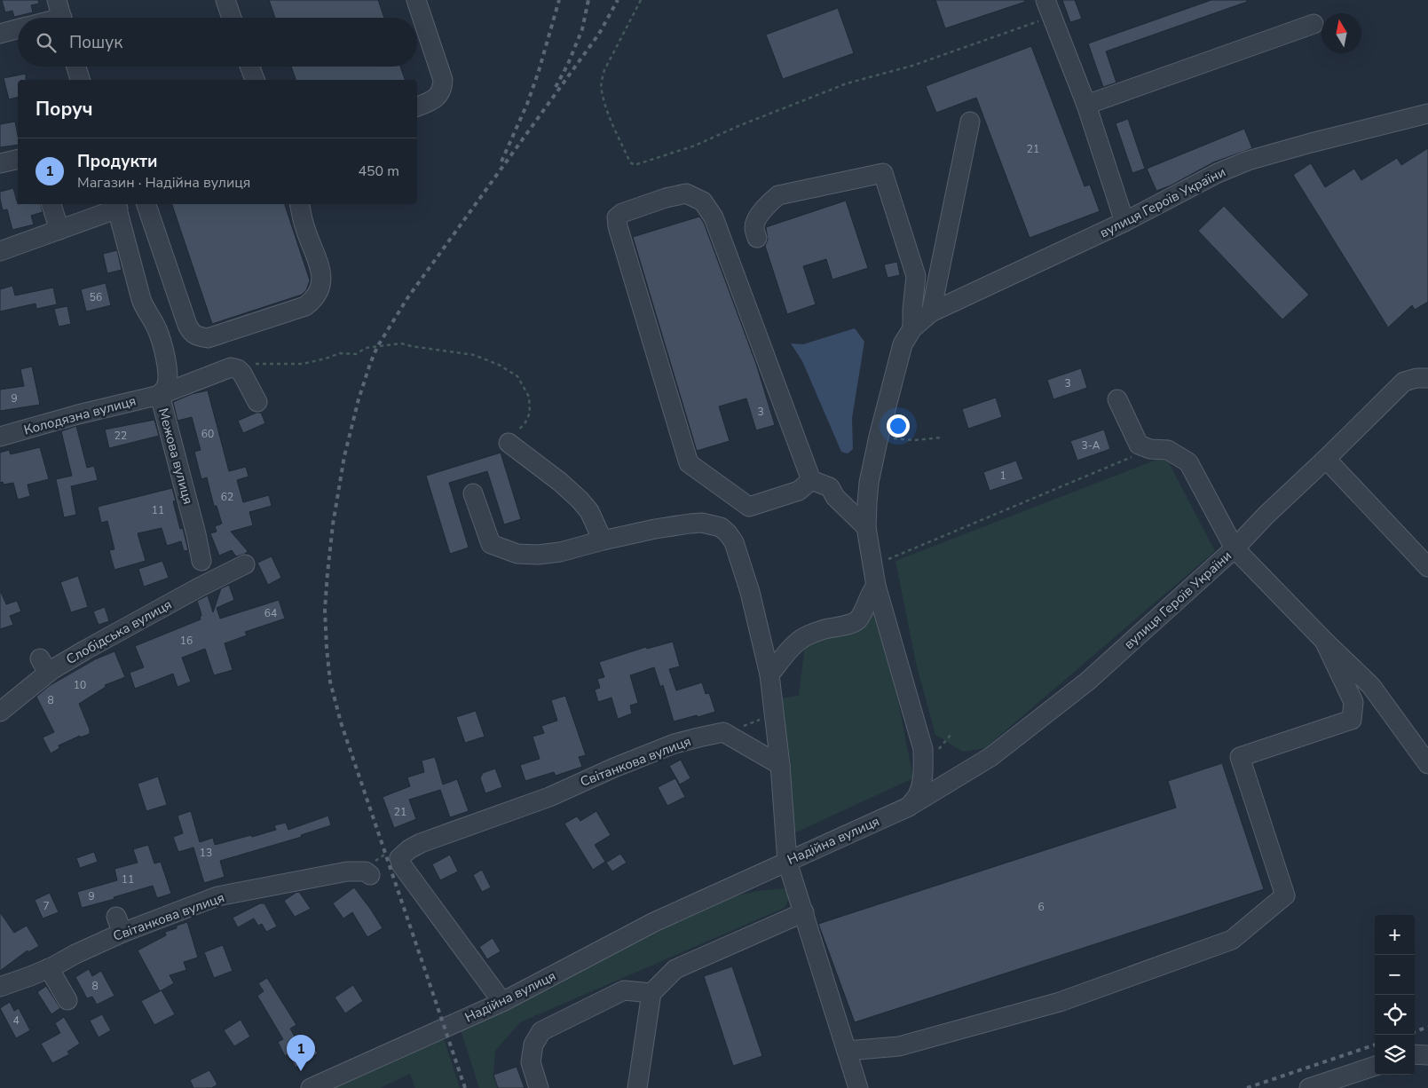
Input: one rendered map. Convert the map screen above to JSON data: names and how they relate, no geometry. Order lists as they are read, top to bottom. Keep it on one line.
{"streets":{"street":["вулиця Героїв України","Колодязна вулиця","Межова вулиця","Слобідська вулиця","Світанкова вулиця","Надійна вулиця"]},"crossings":[["вулиця Героїв України","Надійна вулиця"],["Колодязна вулиця","Межова вулиця"]],"house_numbers":["21","56","3","9","3","60","22","3-А","1","62","11","64","16","10","8","21","13","11","9","7","6","8","4"],"north":"top","page":{"search":"Пошук","heading":"Поруч","list":[{"mark":"1","name":"Продукти","note":"Магазин · Надійна вулиця","value":"450 m"}],"map_buttons":["+","−"],"pins":"1"}}
